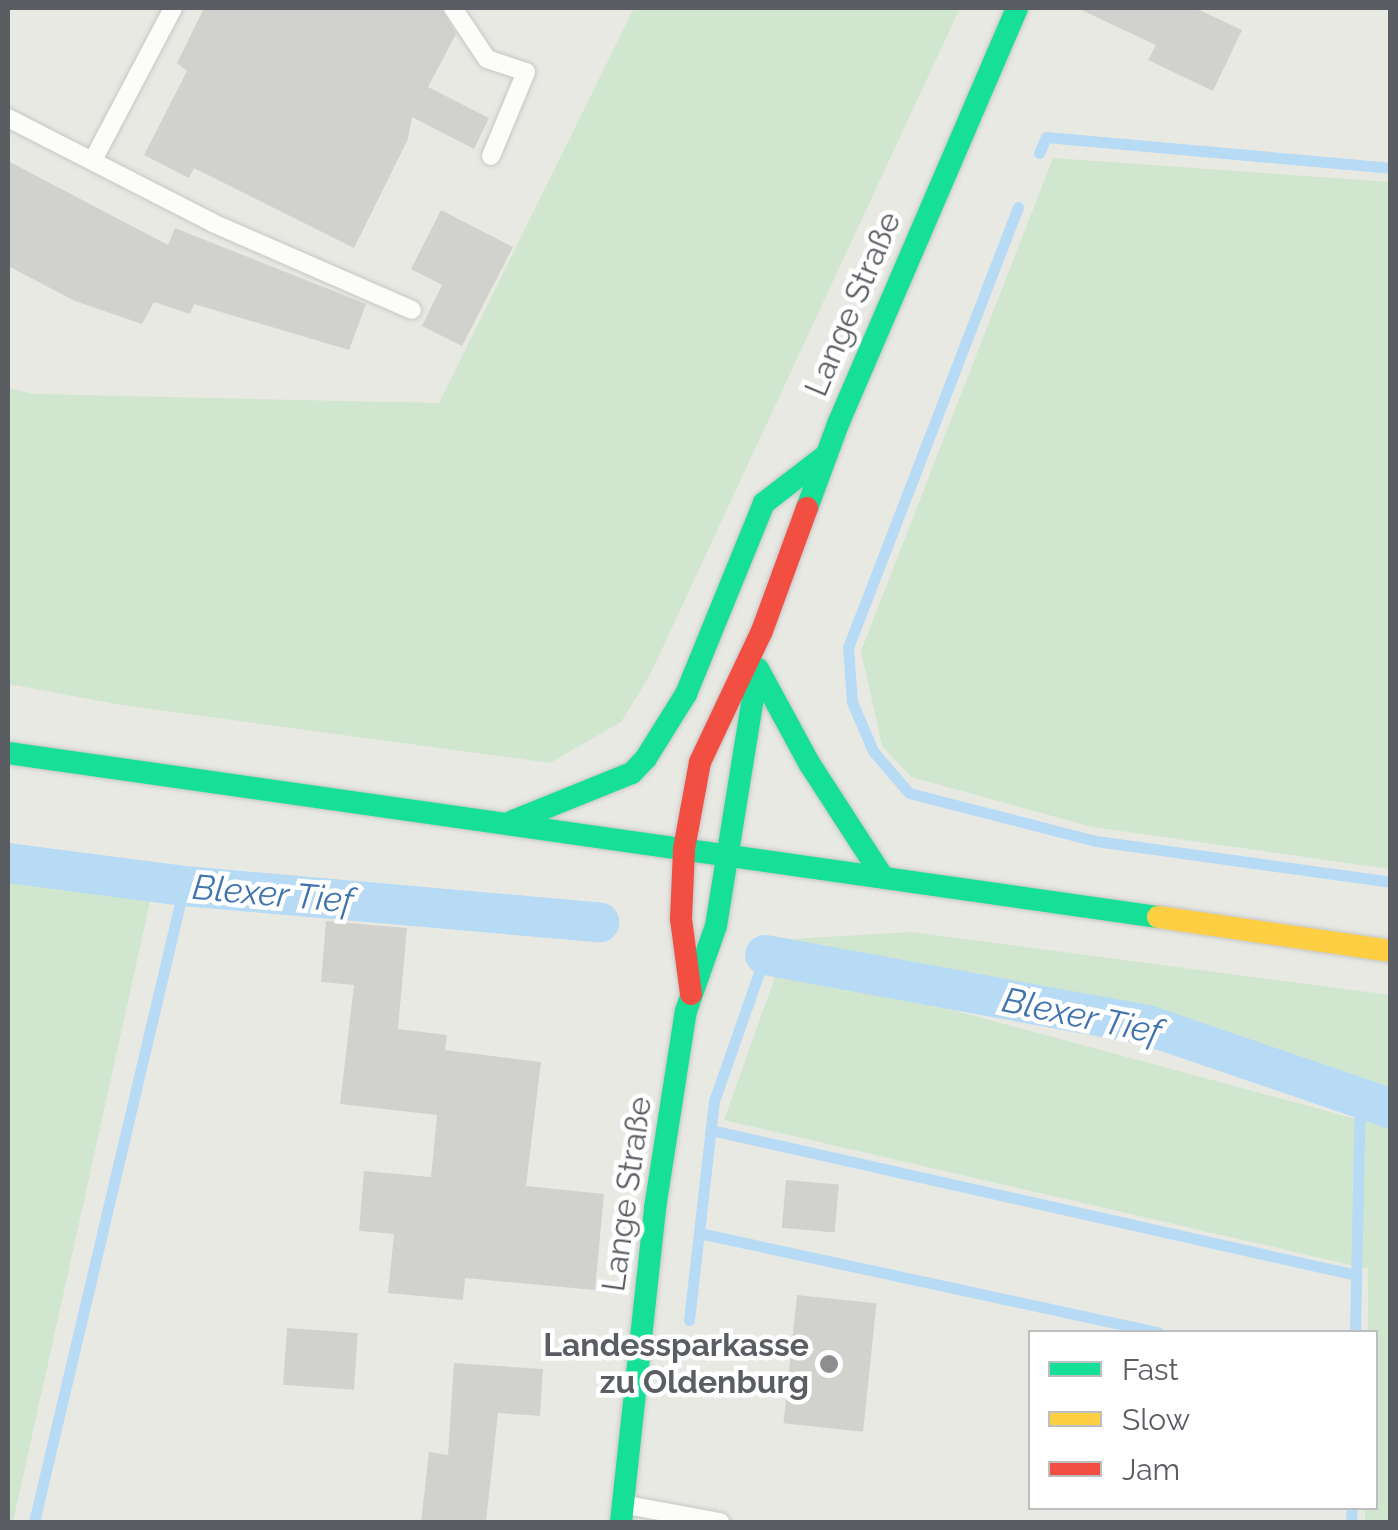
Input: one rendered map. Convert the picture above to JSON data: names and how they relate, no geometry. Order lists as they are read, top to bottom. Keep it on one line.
{"streets":{"main road":["Lange Straße"]},"water":["Blexer Tief"],"places":["Landessparkasse zu Oldenburg"],"legend":["Fast","Slow","Jam"]}
